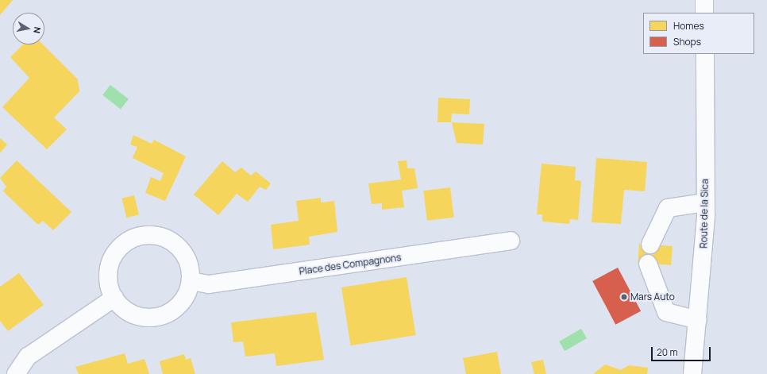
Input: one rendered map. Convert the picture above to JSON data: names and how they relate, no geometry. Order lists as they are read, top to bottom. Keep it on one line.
{"streets":{"street":["Route de la Sica","Place des Compagnons"]},"places":["Mars Auto"],"legend":["Homes","Shops"],"scale_bar":"20 m","north":"right"}
